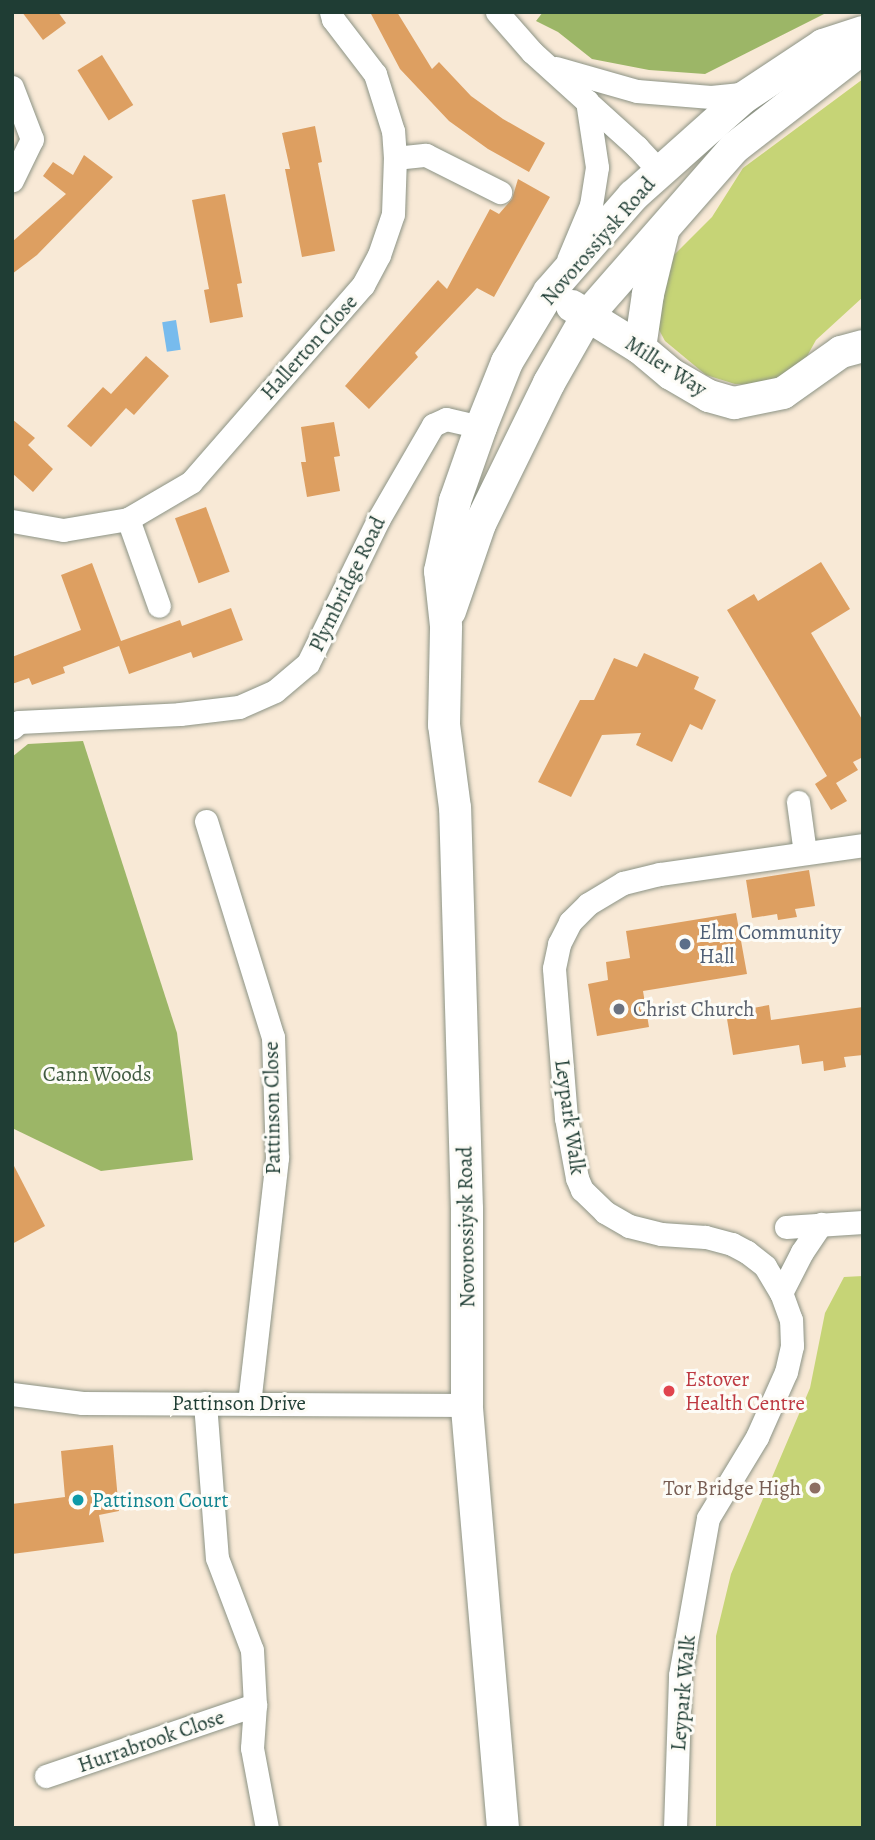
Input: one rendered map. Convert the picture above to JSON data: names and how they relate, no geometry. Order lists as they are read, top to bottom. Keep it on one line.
{"streets":{"main road":["Novorossiysk Road","Miller Way"],"street":["Hallerton Close","Plymbridge Road","Pattinson Close","Leypark Walk","Pattinson Drive","Hurrabrook Close"]},"crossings":[["Novorossiysk Road","Miller Way"],["Novorossiysk Road","Plymbridge Road"],["Novorossiysk Road","Pattinson Drive"],["Pattinson Close","Pattinson Drive"]],"parks":["Cann Woods"],"places":["Elm Community Hall","Christ Church","Estover Health Centre","Tor Bridge High","Pattinson Court"]}
